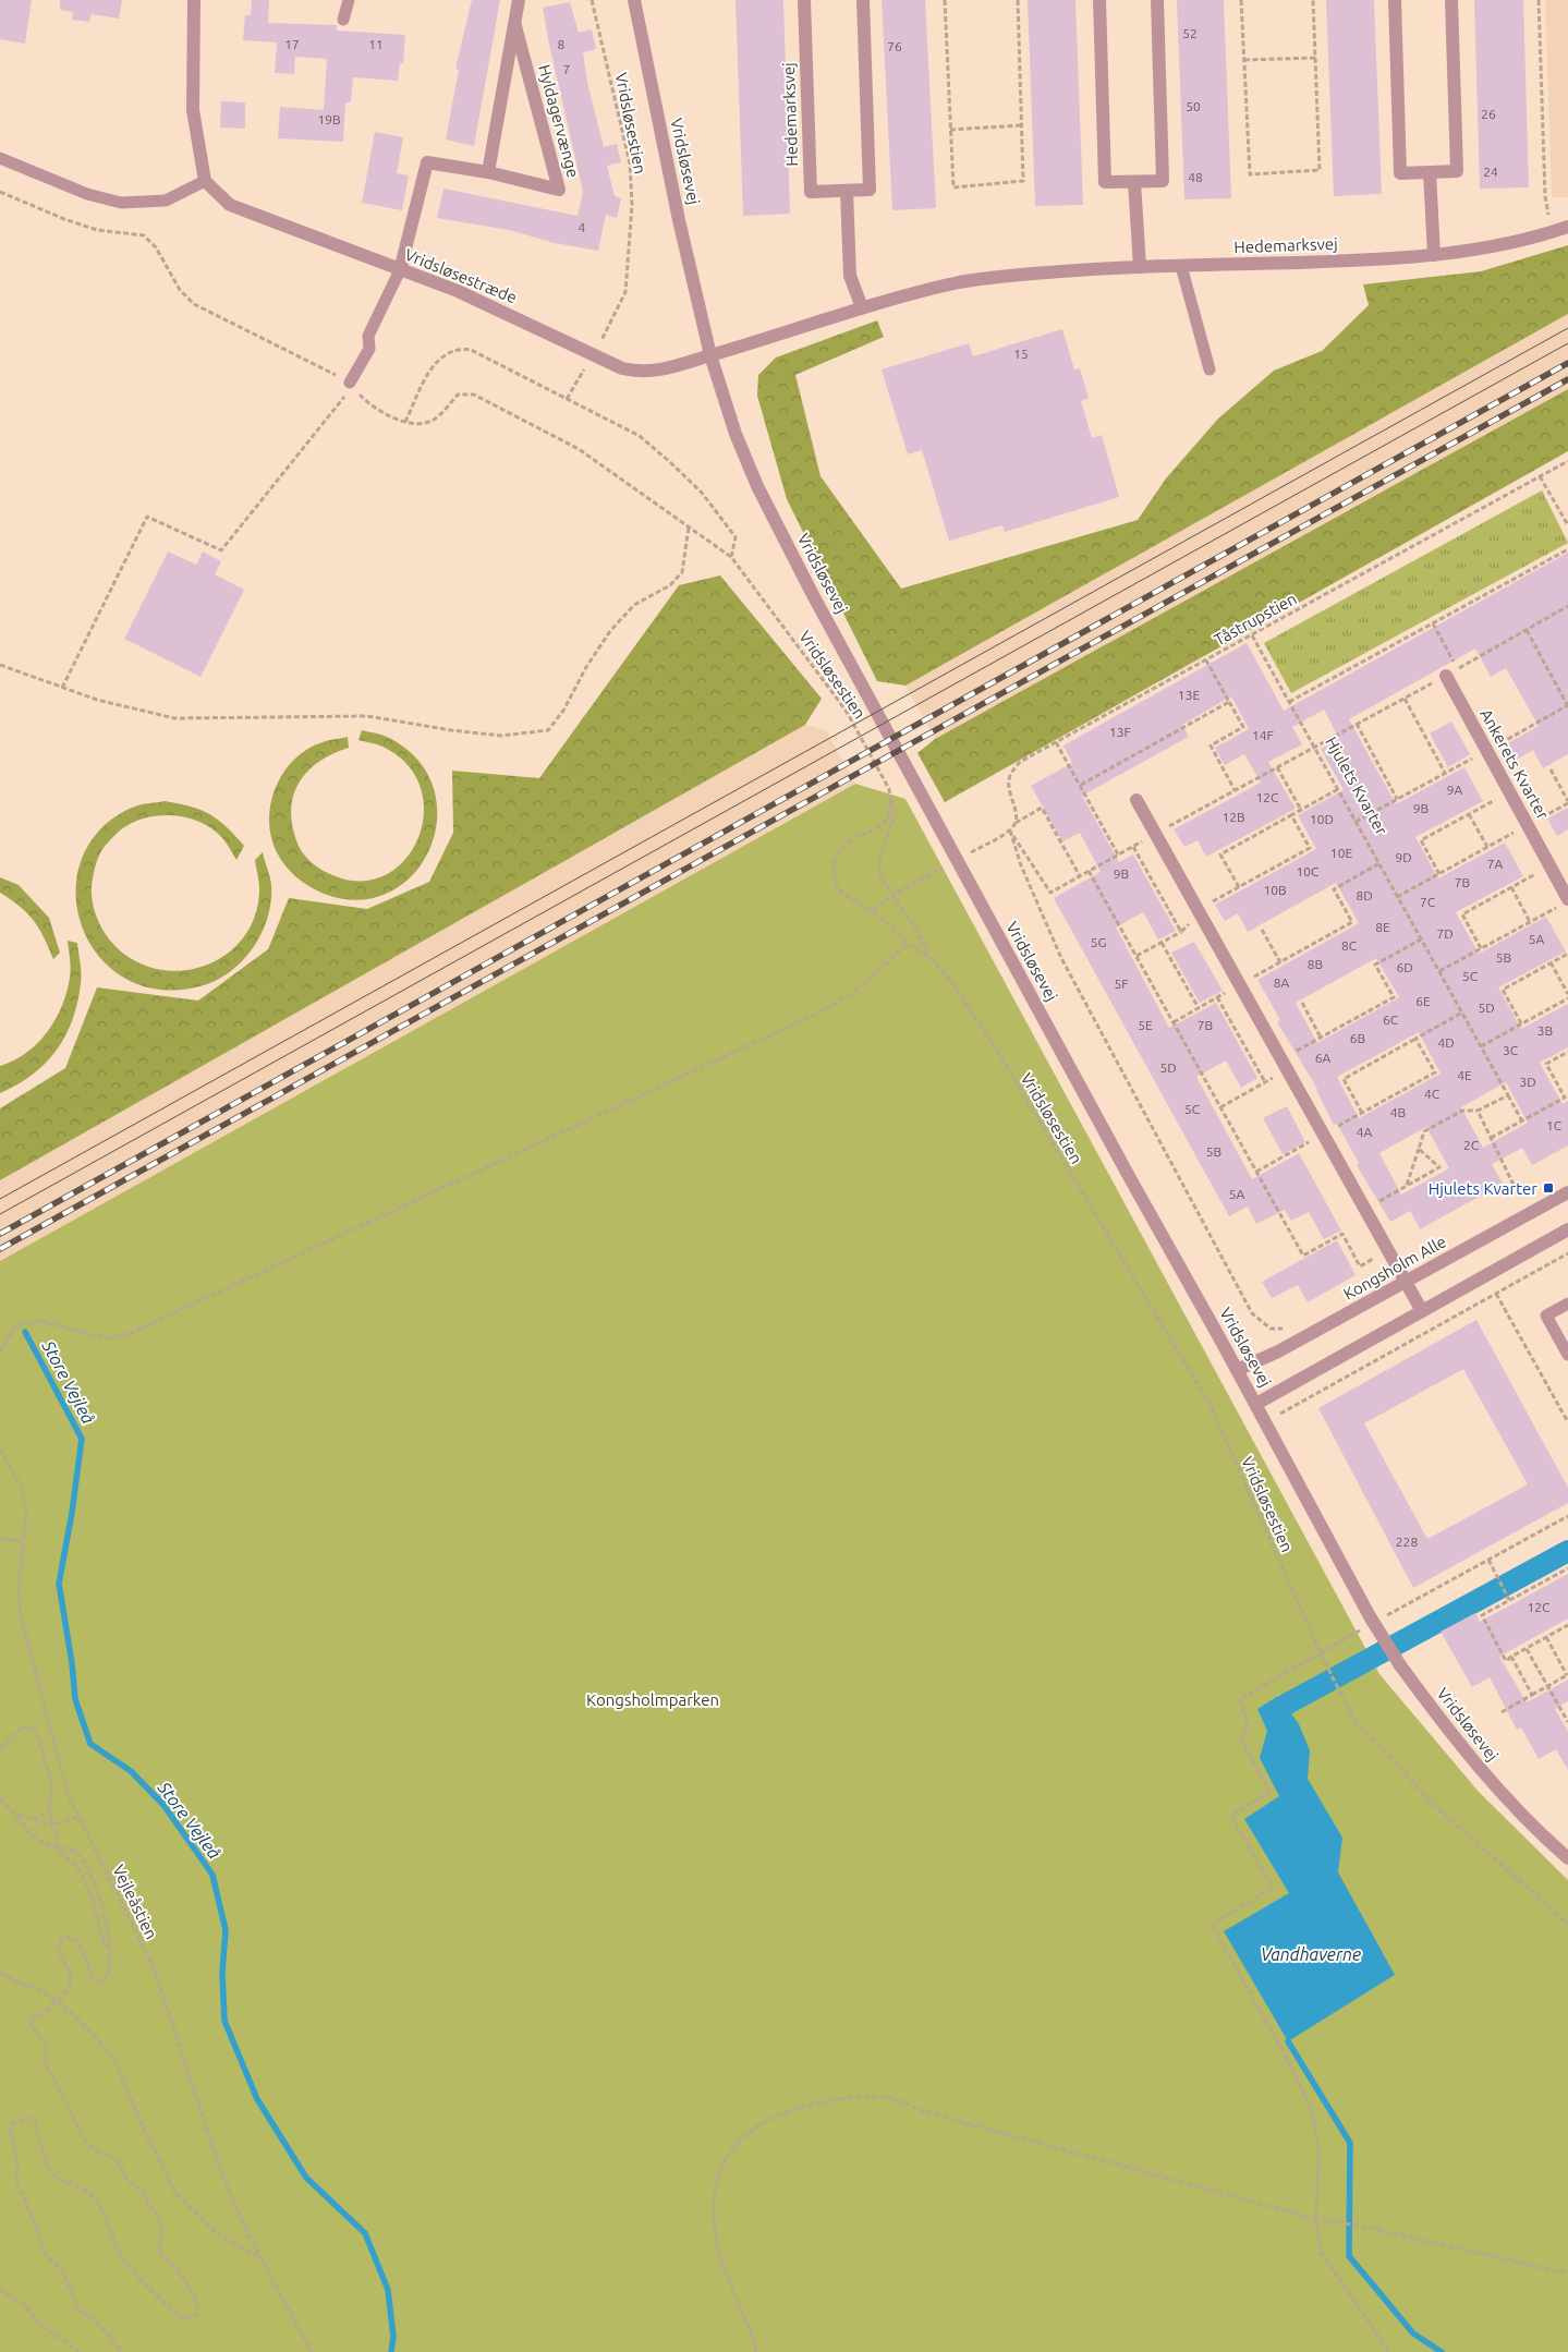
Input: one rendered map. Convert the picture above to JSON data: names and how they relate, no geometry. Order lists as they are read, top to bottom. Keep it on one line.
{"streets":{"street":["Hedemarksvej","Hyldagervænge","Vridsløsevej","Vridsløsestræde","Ankerets Kvarter","Kongsholm Alle"],"path":["Vridsløsestien","Tåstrupstien","Hjulets Kvarter","Vejleåstien"]},"crossings":[["Hedemarksvej","Vridsløsevej"],["Hedemarksvej","Vridsløsestræde"],["Hyldagervænge","Vridsløsestræde"],["Vridsløsevej","Vridsløsestræde"],["Vridsløsevej","Kongsholm Alle"],["Tåstrupstien","Hjulets Kvarter"]],"water":["Store Vejleå","Vandhaverne"],"parks":["Kongsholmparken"],"places":{"transit":["Hjulets Kvarter"]},"house_numbers":["52","17","11","8","76","7","50","26","19B","24","48","4","15","13E","13F","14F","9A","12C","9B","12B","10D","10E","9D","7A","10C","9B","7B","10B","8D","7C","8E","7D","5A","5G","8C","5B","8B","6D","5C","8A","5F","6E","5D","6C","5E","7B","3B","6B","4D","3C","6A","5D","4E","3D","4C","5C","4B","1C","4A","2C","5B","5A","228","12C"]}
